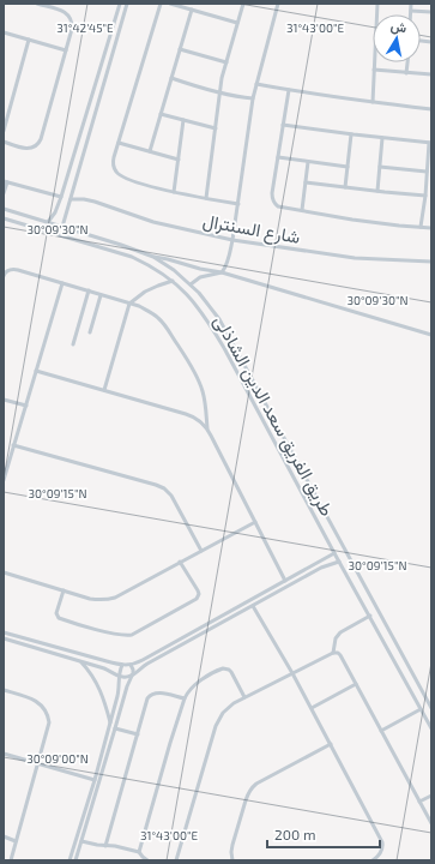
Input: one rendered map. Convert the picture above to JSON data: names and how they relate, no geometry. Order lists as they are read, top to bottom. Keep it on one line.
{"streets":{"street":["شارع السنترال","طريق الفريق سعد الدين الشاذلى"]},"scale_bar":"200 m","north":"top","coordinates":["31°42'45\"E","31°43'00\"E","30°09'30\"N","30°09'15\"N","30°09'00\"N"]}
